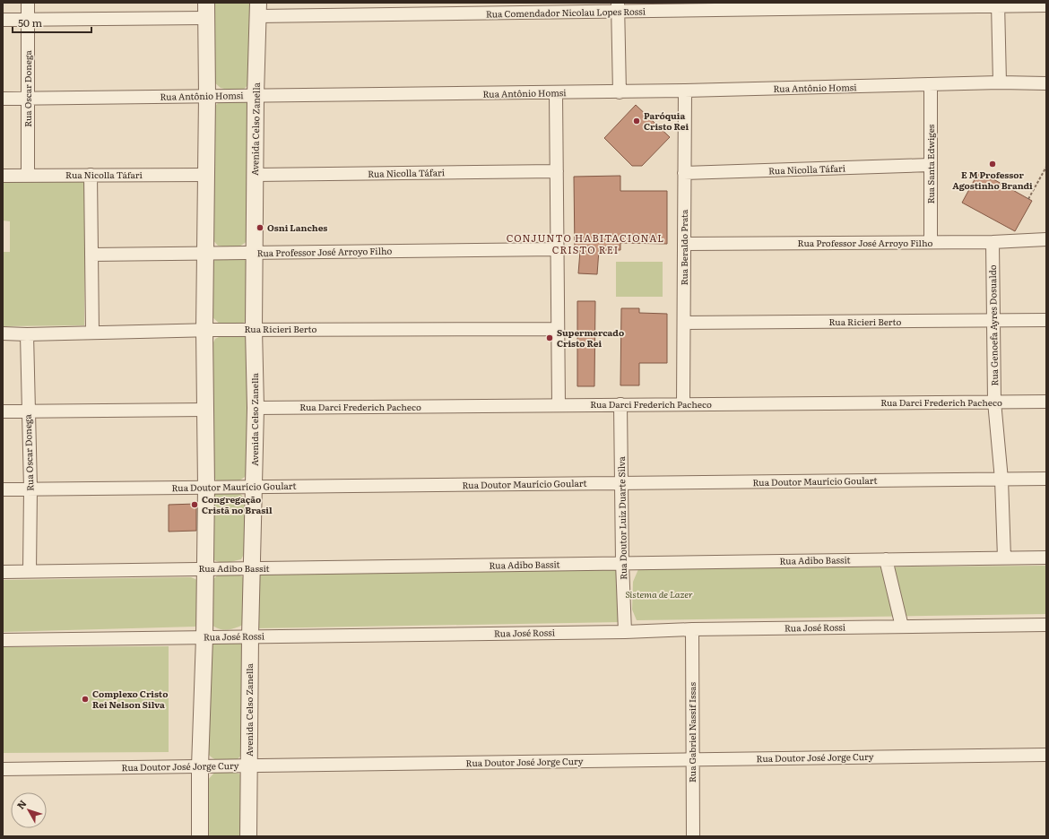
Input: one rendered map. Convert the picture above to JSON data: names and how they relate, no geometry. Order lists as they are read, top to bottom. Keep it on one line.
{"streets":{"street":["Rua Comendador Nicolau Lopes Rossi","Rua Antônio Homsi","Rua Oscar Donega","Avenida Celso Zanella","Rua Santa Edwiges","Rua Nicolla Táfari","Rua Professor José Arroyo Filho","Rua Beraldo Prata","Rua Ricieri Berto","Rua Genoefa Ayres Dosualdo","Rua Darci Frederich Pacheco","Rua Doutor Maurício Goulart","Rua Doutor Luiz Duarte Silva","Rua Adibo Bassit","Rua José Rossi","Rua Gabriel Nassif Issas","Rua Doutor José Jorge Cury"]},"crossings":[["Rua Comendador Nicolau Lopes Rossi","Avenida Celso Zanella"],["Rua Antônio Homsi","Rua Oscar Donega"],["Rua Antônio Homsi","Avenida Celso Zanella"],["Rua Antônio Homsi","Rua Santa Edwiges"],["Rua Antônio Homsi","Rua Beraldo Prata"],["Rua Oscar Donega","Rua Nicolla Táfari"],["Rua Oscar Donega","Rua Ricieri Berto"],["Rua Oscar Donega","Rua Doutor Maurício Goulart"],["Rua Oscar Donega","Rua Adibo Bassit"],["Avenida Celso Zanella","Rua Nicolla Táfari"],["Avenida Celso Zanella","Rua Professor José Arroyo Filho"],["Avenida Celso Zanella","Rua Ricieri Berto"],["Avenida Celso Zanella","Rua Darci Frederich Pacheco"],["Avenida Celso Zanella","Rua Doutor Maurício Goulart"],["Avenida Celso Zanella","Rua Adibo Bassit"],["Avenida Celso Zanella","Rua José Rossi"],["Avenida Celso Zanella","Rua Doutor José Jorge Cury"],["Rua Santa Edwiges","Rua Nicolla Táfari"],["Rua Santa Edwiges","Rua Professor José Arroyo Filho"],["Rua Nicolla Táfari","Rua Beraldo Prata"],["Rua Professor José Arroyo Filho","Rua Beraldo Prata"],["Rua Professor José Arroyo Filho","Rua Genoefa Ayres Dosualdo"],["Rua Beraldo Prata","Rua Ricieri Berto"],["Rua Beraldo Prata","Rua Darci Frederich Pacheco"],["Rua Ricieri Berto","Rua Genoefa Ayres Dosualdo"],["Rua Genoefa Ayres Dosualdo","Rua Darci Frederich Pacheco"],["Rua Genoefa Ayres Dosualdo","Rua Doutor Maurício Goulart"],["Rua Genoefa Ayres Dosualdo","Rua Adibo Bassit"],["Rua Darci Frederich Pacheco","Rua Doutor Luiz Duarte Silva"],["Rua Doutor Maurício Goulart","Rua Doutor Luiz Duarte Silva"],["Rua Doutor Luiz Duarte Silva","Rua Adibo Bassit"],["Rua Doutor Luiz Duarte Silva","Rua José Rossi"],["Rua José Rossi","Rua Gabriel Nassif Issas"],["Rua Gabriel Nassif Issas","Rua Doutor José Jorge Cury"]],"districts":["CONJUNTO HABITACIONAL CRISTO REI"],"parks":["Sistema de Lazer"],"places":["Paróquia Cristo Rei","E M Professor Agostinho Brandi","Osni Lanches","Supermercado Cristo Rei","Congregação Cristã no Brasil","Complexo Cristo Rei Nelson Silva"],"scale_bar":"50 m","north":"top left"}
